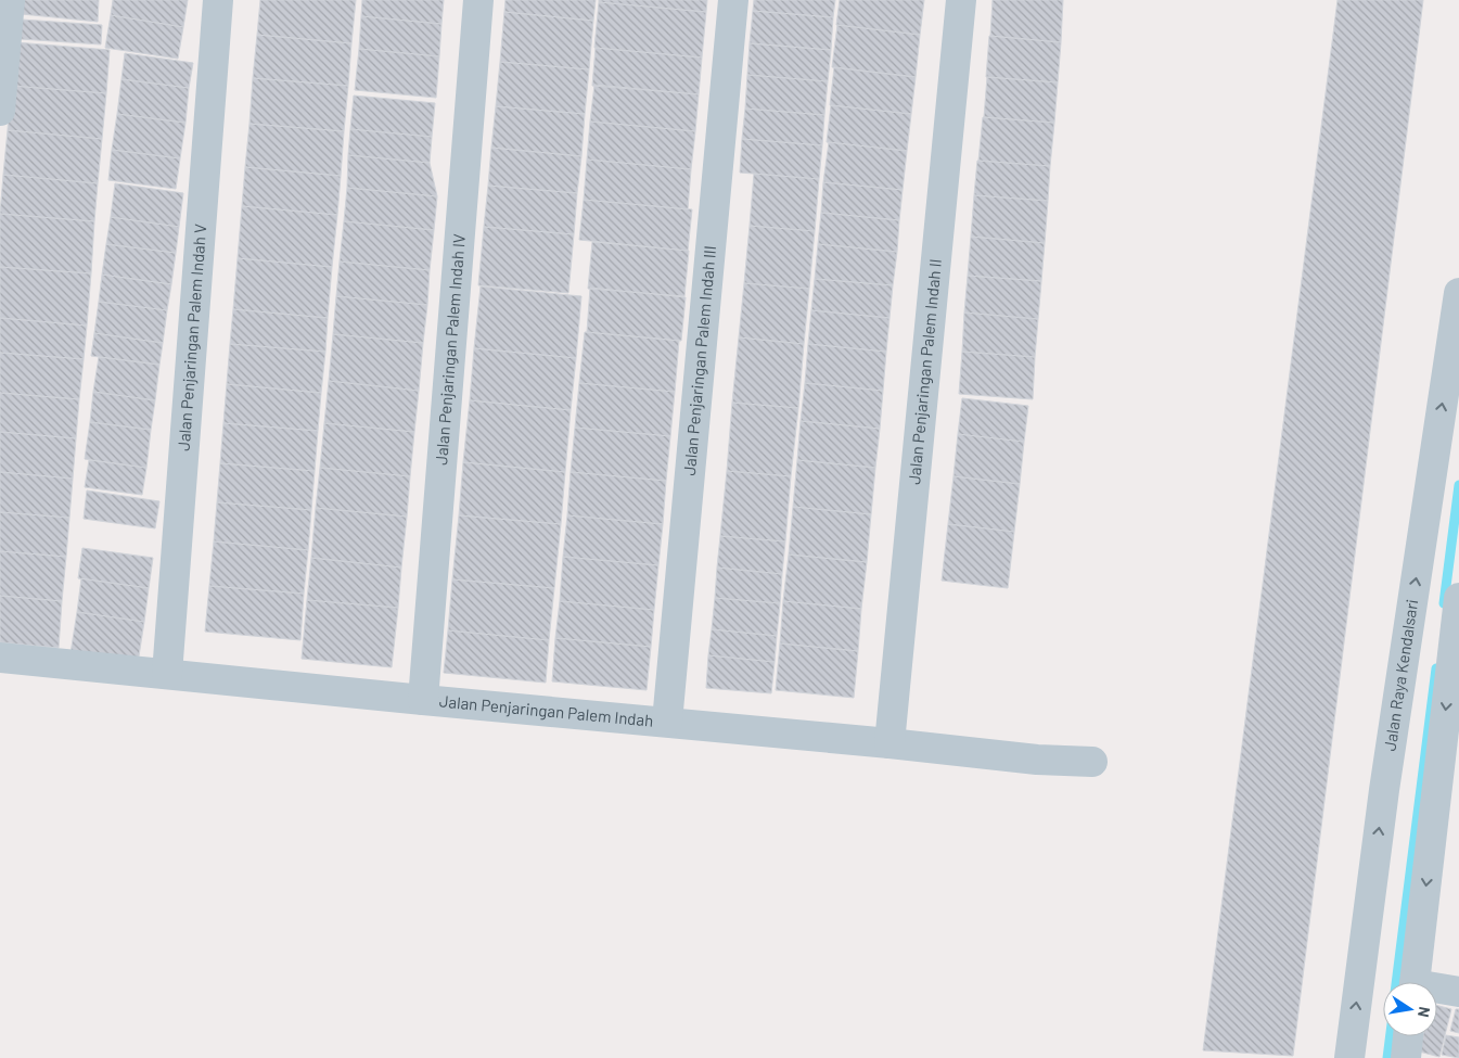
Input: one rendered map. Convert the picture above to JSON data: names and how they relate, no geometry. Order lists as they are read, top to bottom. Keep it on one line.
{"streets":{"street":["Jalan Penjaringan Palem Indah V","Jalan Penjaringan Palem Indah IV","Jalan Penjaringan Palem Indah III","Jalan Penjaringan Palem Indah II","Jalan Raya Kendalsari","Jalan Penjaringan Palem Indah"]},"crossings":[["Jalan Penjaringan Palem Indah V","Jalan Penjaringan Palem Indah"],["Jalan Penjaringan Palem Indah IV","Jalan Penjaringan Palem Indah"],["Jalan Penjaringan Palem Indah III","Jalan Penjaringan Palem Indah"],["Jalan Penjaringan Palem Indah II","Jalan Penjaringan Palem Indah"]],"north":"right"}
